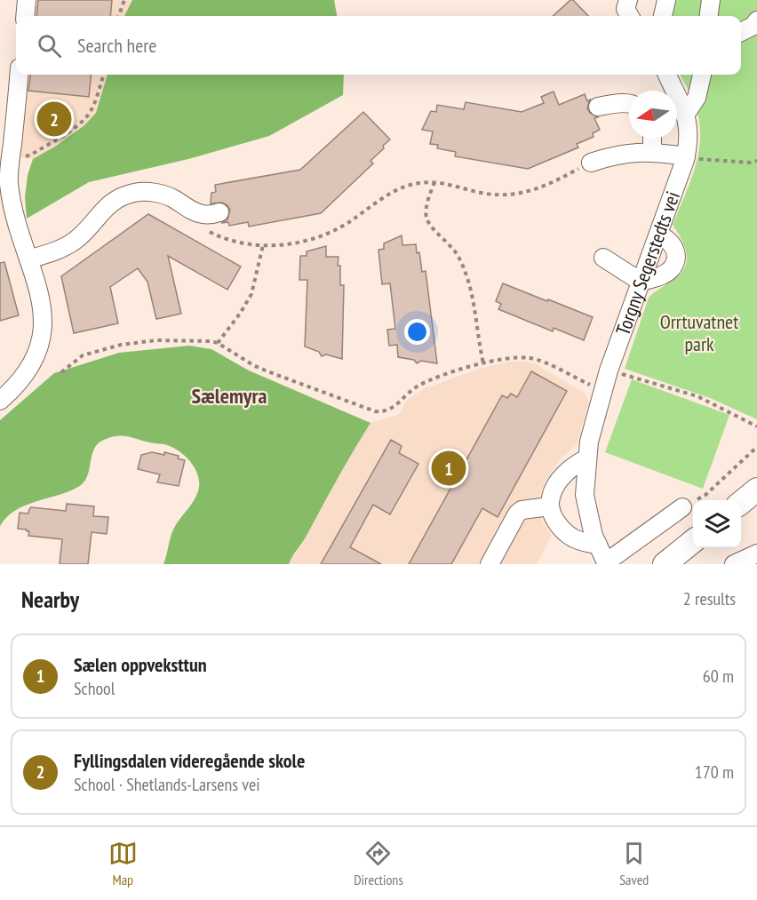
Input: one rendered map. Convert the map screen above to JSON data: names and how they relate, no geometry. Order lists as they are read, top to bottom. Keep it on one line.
{"streets":{"street":["Torgny Segerstedts vei"]},"districts":["Sælemyra"],"parks":["Orrtuvatnet park"],"north":"left","page":{"search":"Search here","pins":["2","1"],"heading":["Nearby","2 results"],"list":[{"mark":"1","name":"Sælen oppveksttun","note":"School","value":"60 m"},{"mark":"2","name":"Fyllingsdalen videregående skole","note":"School · Shetlands-Larsens vei","value":"170 m"}],"nav":["Map","Directions","Saved"]}}
